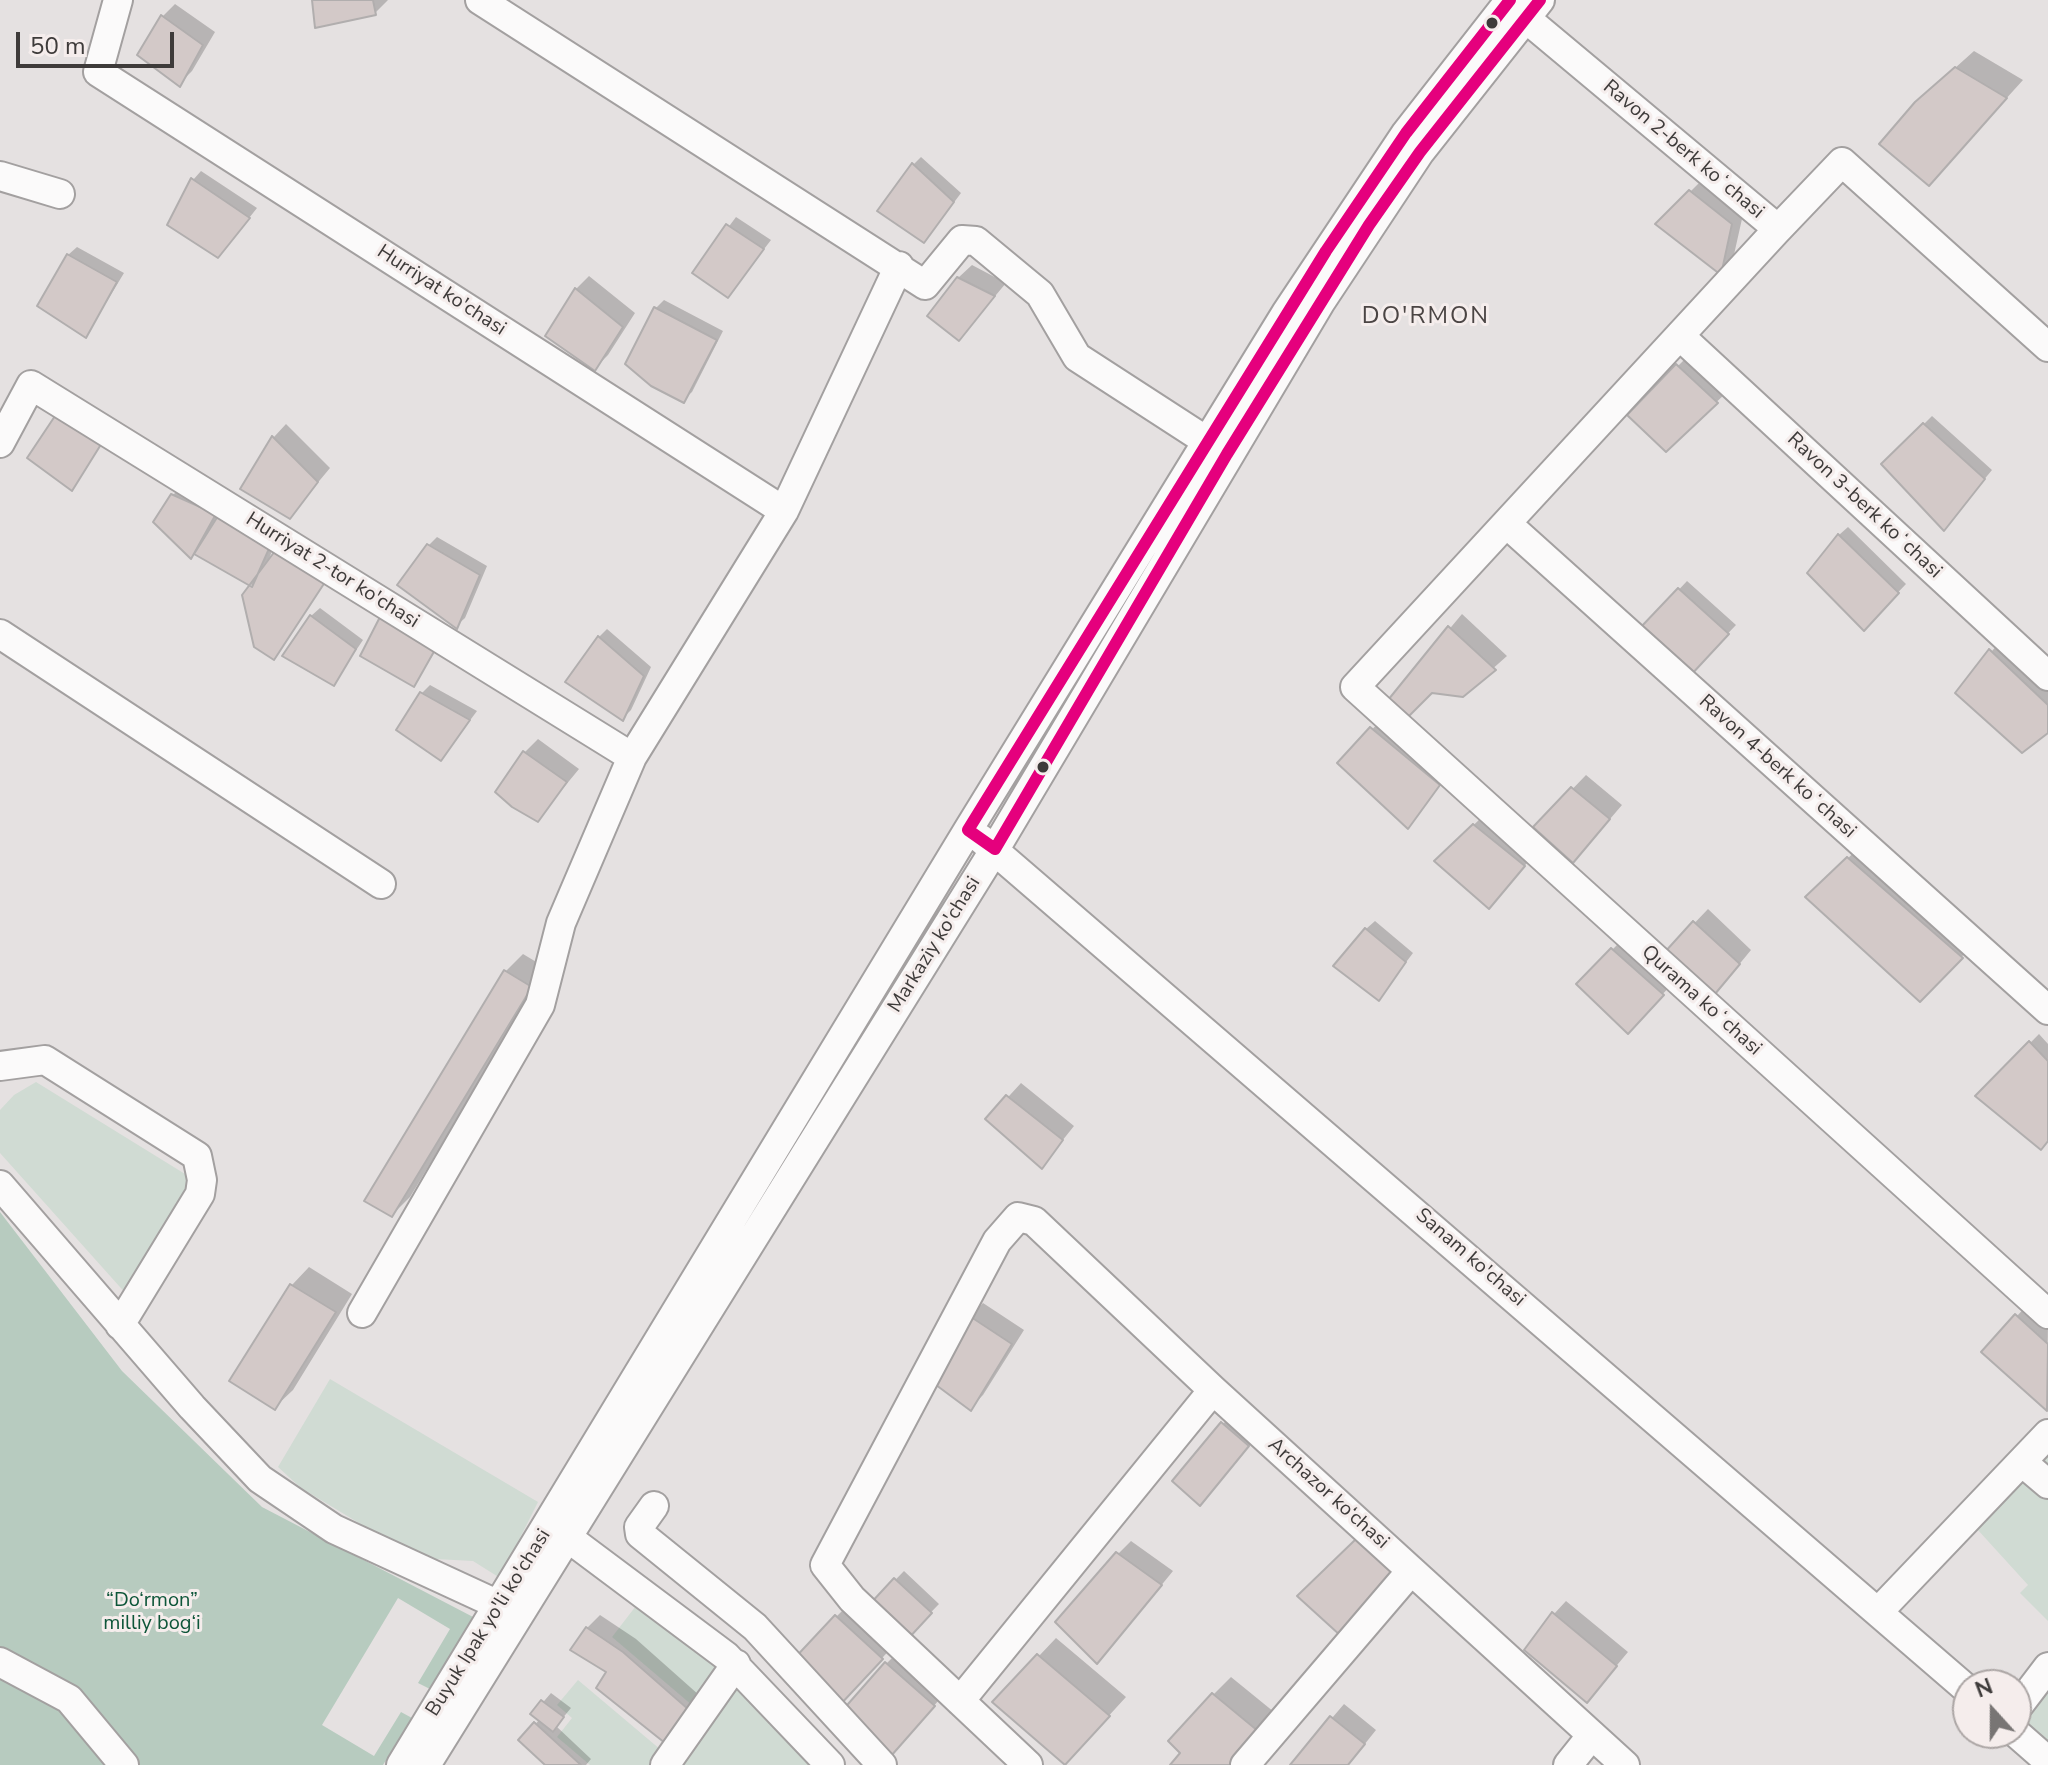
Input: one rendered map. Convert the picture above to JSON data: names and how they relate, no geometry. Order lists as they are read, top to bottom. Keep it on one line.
{"streets":{"street":["Ravon 2-berk koʻchasi","Hurriyat ko'chasi","Ravon 3-berk koʻchasi","Hurriyat 2-tor ko'chasi","Ravon 4-berk koʻchasi","Markaziy ko'chasi","Qurama koʻchasi","Sanam ko'chasi","Archazor ko‘chasi","Buyuk Ipak yo'li ko'chasi"]},"crossings":[["Ravon 2-berk koʻchasi","Markaziy ko'chasi"],["Ravon 4-berk koʻchasi","Qurama koʻchasi"],["Markaziy ko'chasi","Sanam ko'chasi"],["Markaziy ko'chasi","Buyuk Ipak yo'li ko'chasi"]],"districts":["DO'RMON"],"parks":["“Do‘rmon” milliy bog‘i"],"scale_bar":"50 m","north":"top"}
